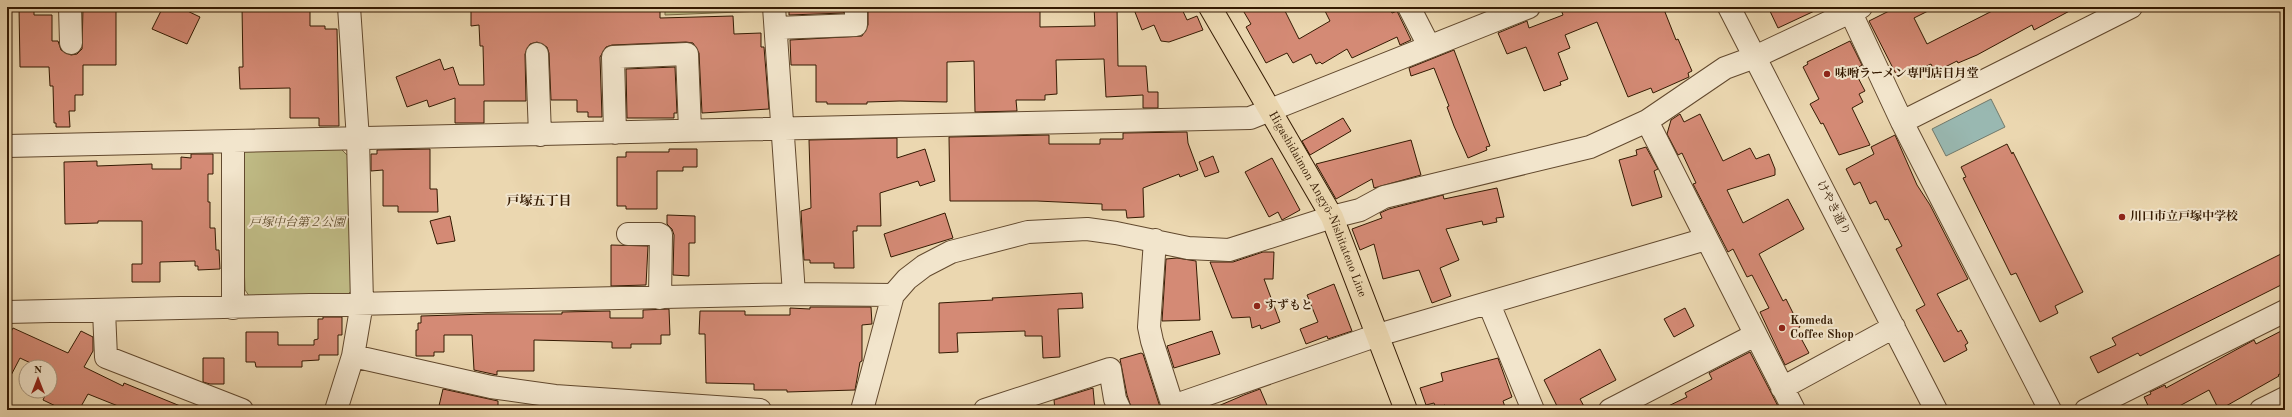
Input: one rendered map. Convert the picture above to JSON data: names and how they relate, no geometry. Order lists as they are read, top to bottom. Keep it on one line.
{"streets":{"main road":["Higashidaimon Angyō-Nishitateno Line"],"street":["けやき通り"]},"districts":["戸塚五丁目"],"parks":["戸塚中台第２公園"],"places":["味噌ラーメン専門店日月堂","川口市立戸塚中学校","すずもと","Komeda Coffee Shop"],"north":"top"}
